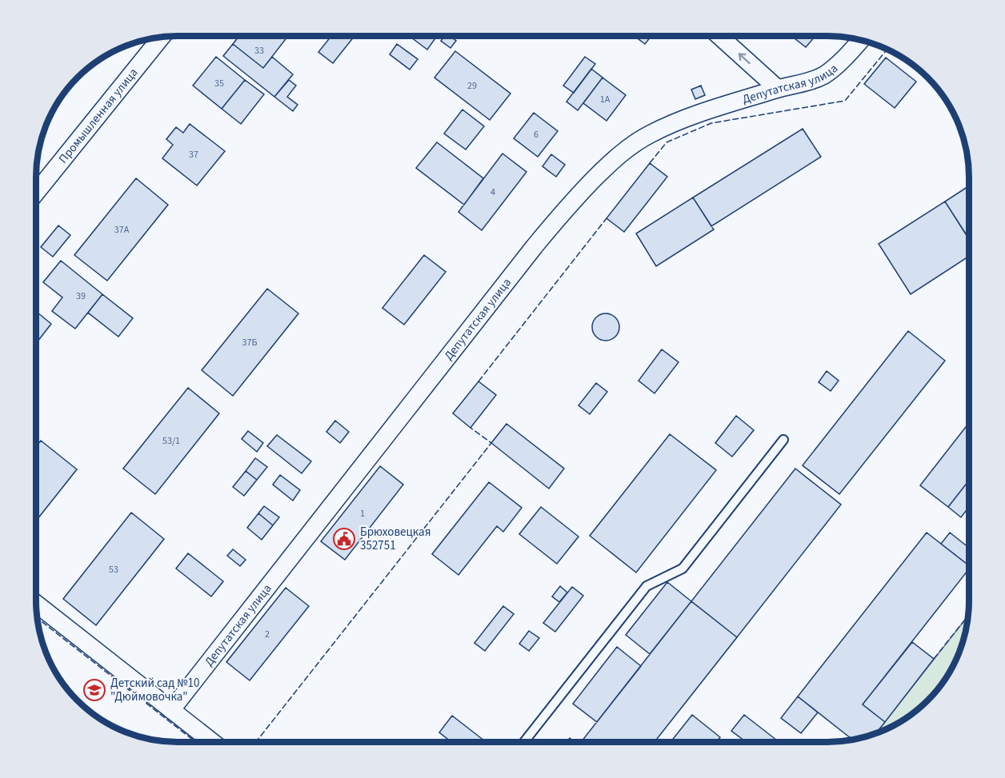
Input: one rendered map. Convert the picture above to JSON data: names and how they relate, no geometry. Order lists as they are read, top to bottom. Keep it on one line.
{"streets":{"street":["Депутатская улица","Промышленная улица"]},"places":{"public building":["Брюховецкая 352751"],"school or university":["Детский сад №10 \"Дюймовочка\""]},"house_numbers":["33","35","29","1А","6","37","4","37А","39","37Б","53/1","1","53","2"]}
